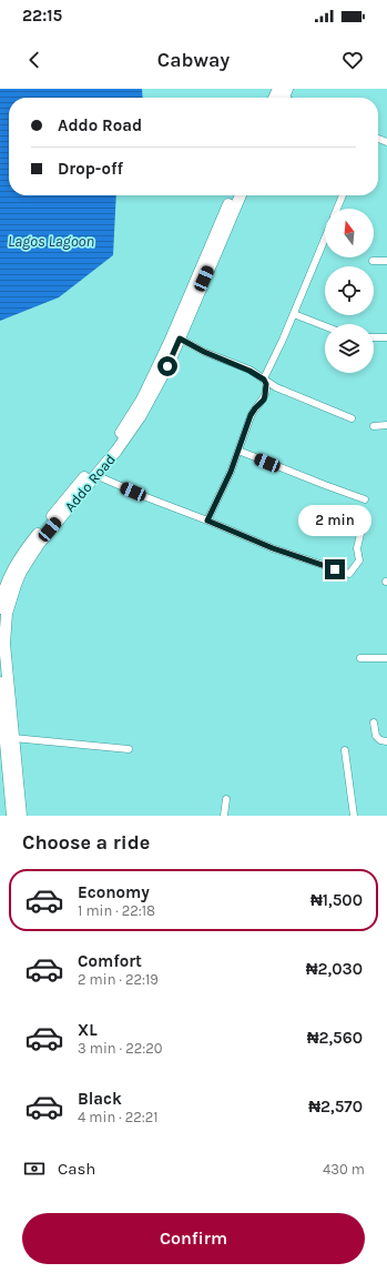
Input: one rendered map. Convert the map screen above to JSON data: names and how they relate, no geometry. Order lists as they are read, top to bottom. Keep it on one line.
{"streets":{"main road":["Addo Road"]},"water":["Lagos Lagoon"],"north":"top","page":{"status":"22:15","header":"Cabway","banner":["Addo Road","Drop-off"],"bubble":"2 min","heading":"Choose a ride","list":[{"name":"Economy","note":"1 min · 22:18","value":"₦1,500"},{"name":"Comfort","note":"2 min · 22:19","value":"₦2,030"},{"name":"XL","note":"3 min · 22:20","value":"₦2,560"},{"name":"Black","note":"4 min · 22:21","value":"₦2,570"}],"pay":["Cash","430 m"],"buttons":"Confirm"}}
